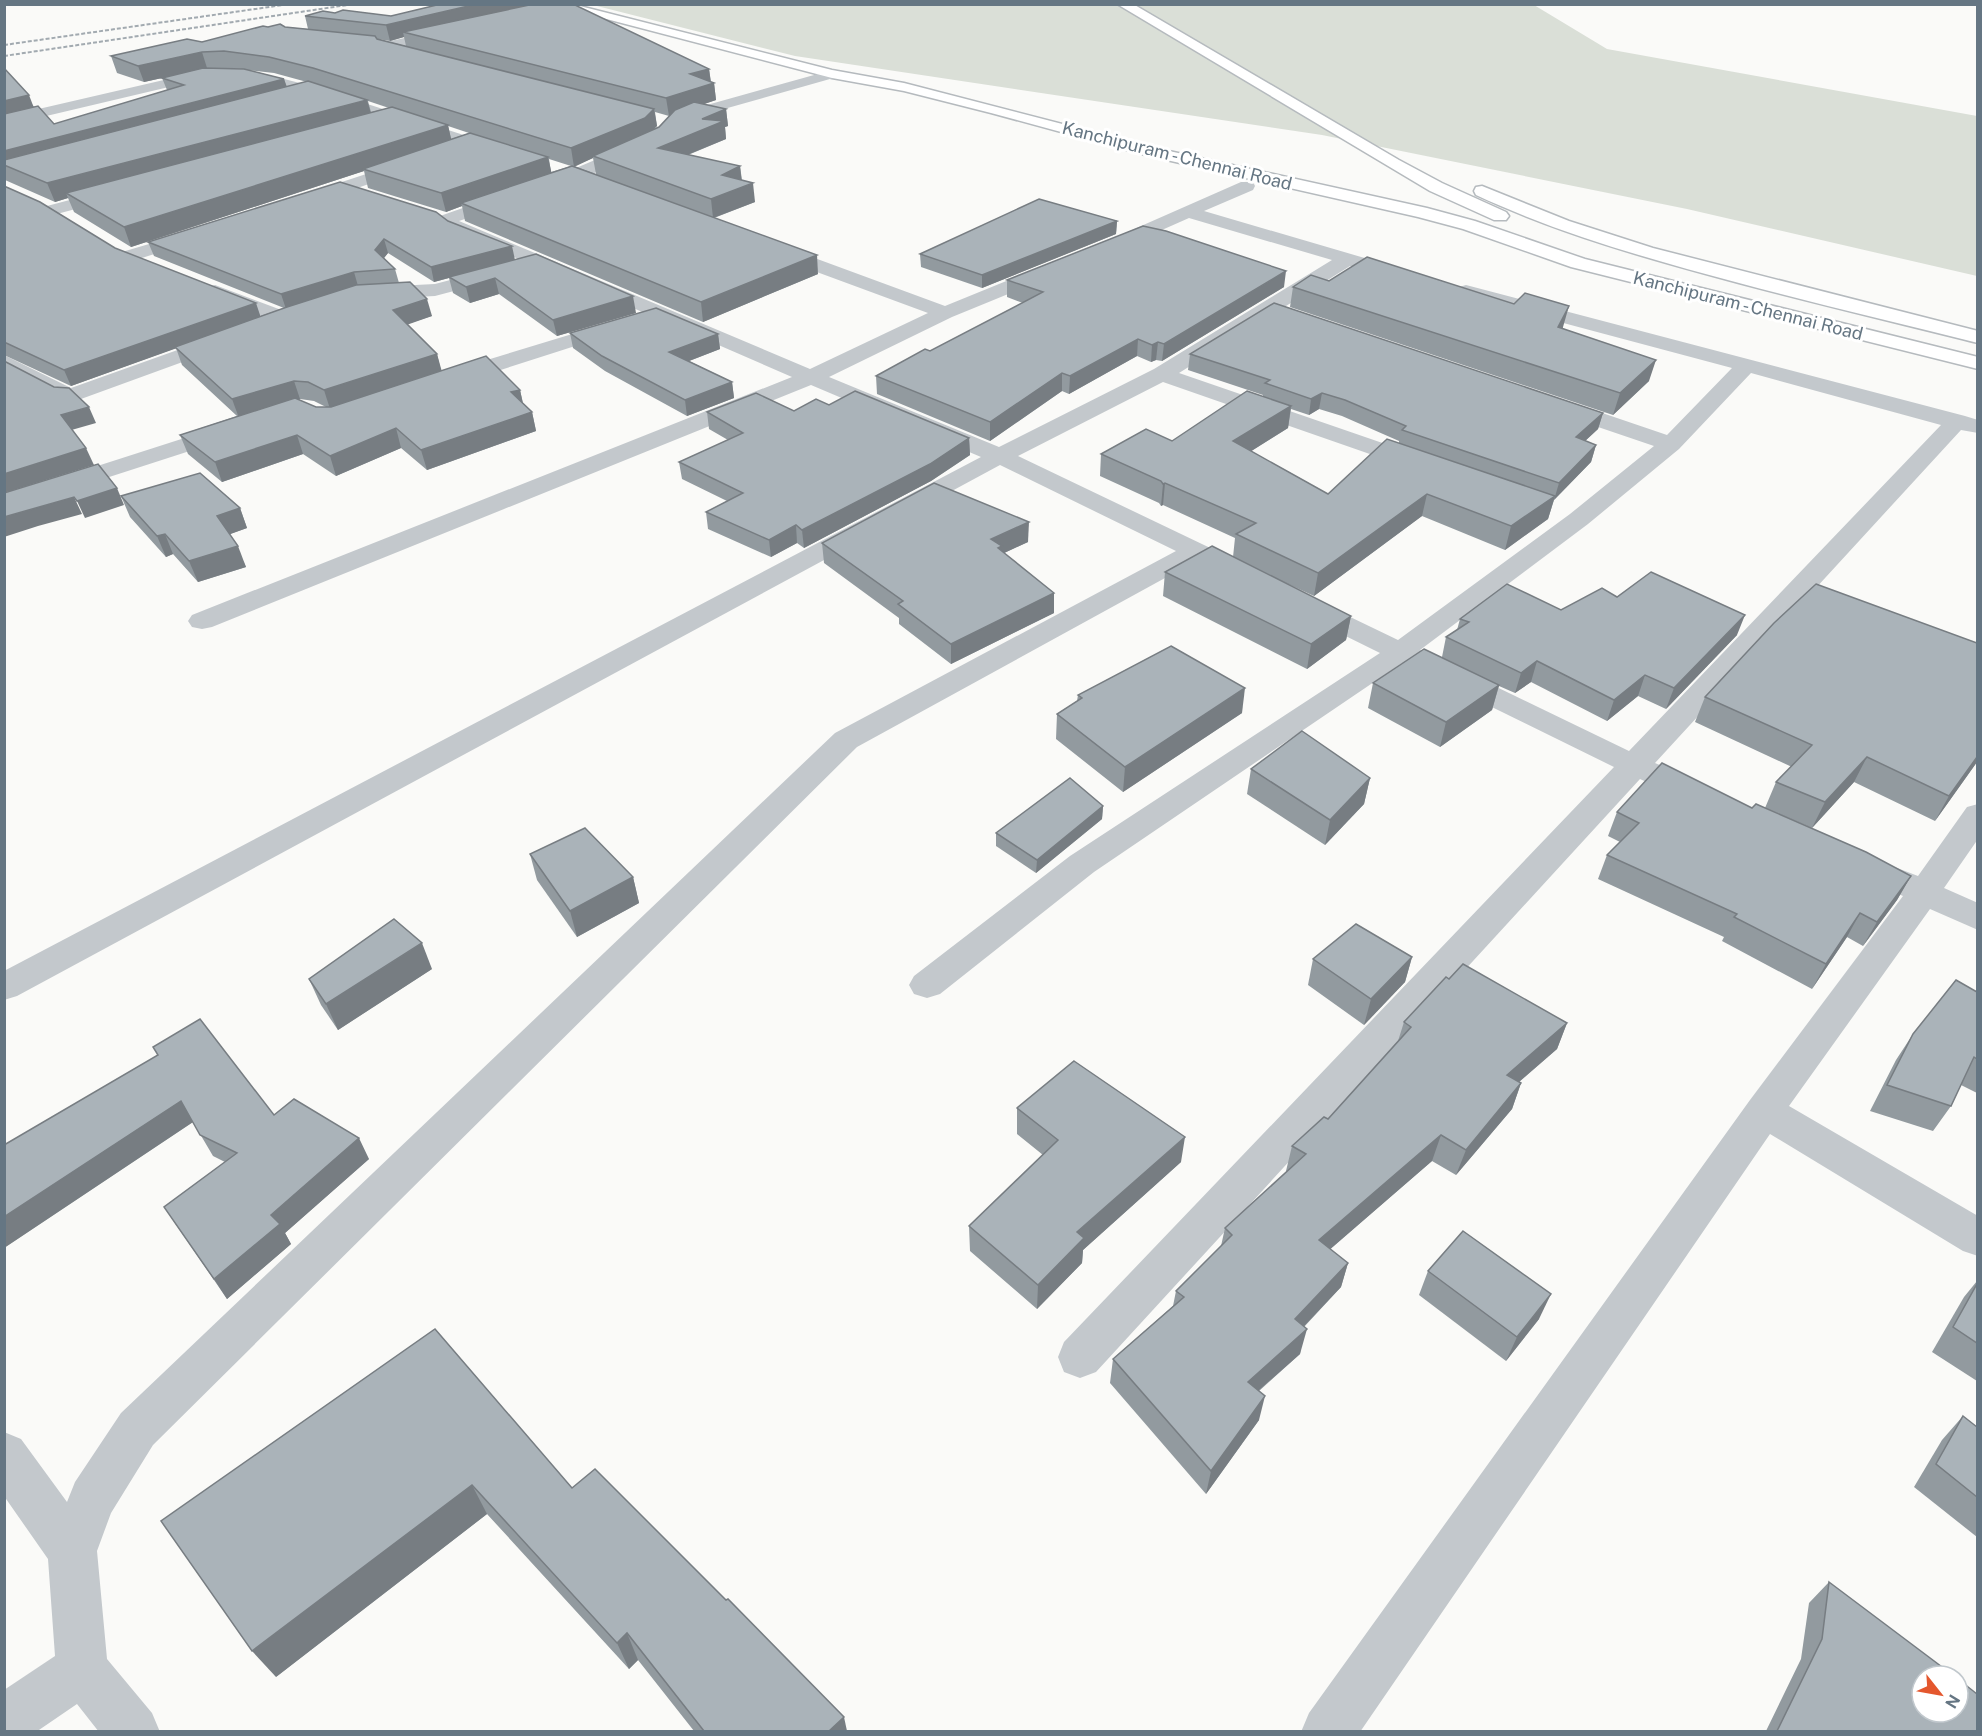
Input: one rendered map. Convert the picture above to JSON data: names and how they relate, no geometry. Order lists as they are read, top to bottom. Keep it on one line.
{"streets":{"main road":["Kanchipuram - Chennai Road"]},"north":"bottom right"}
